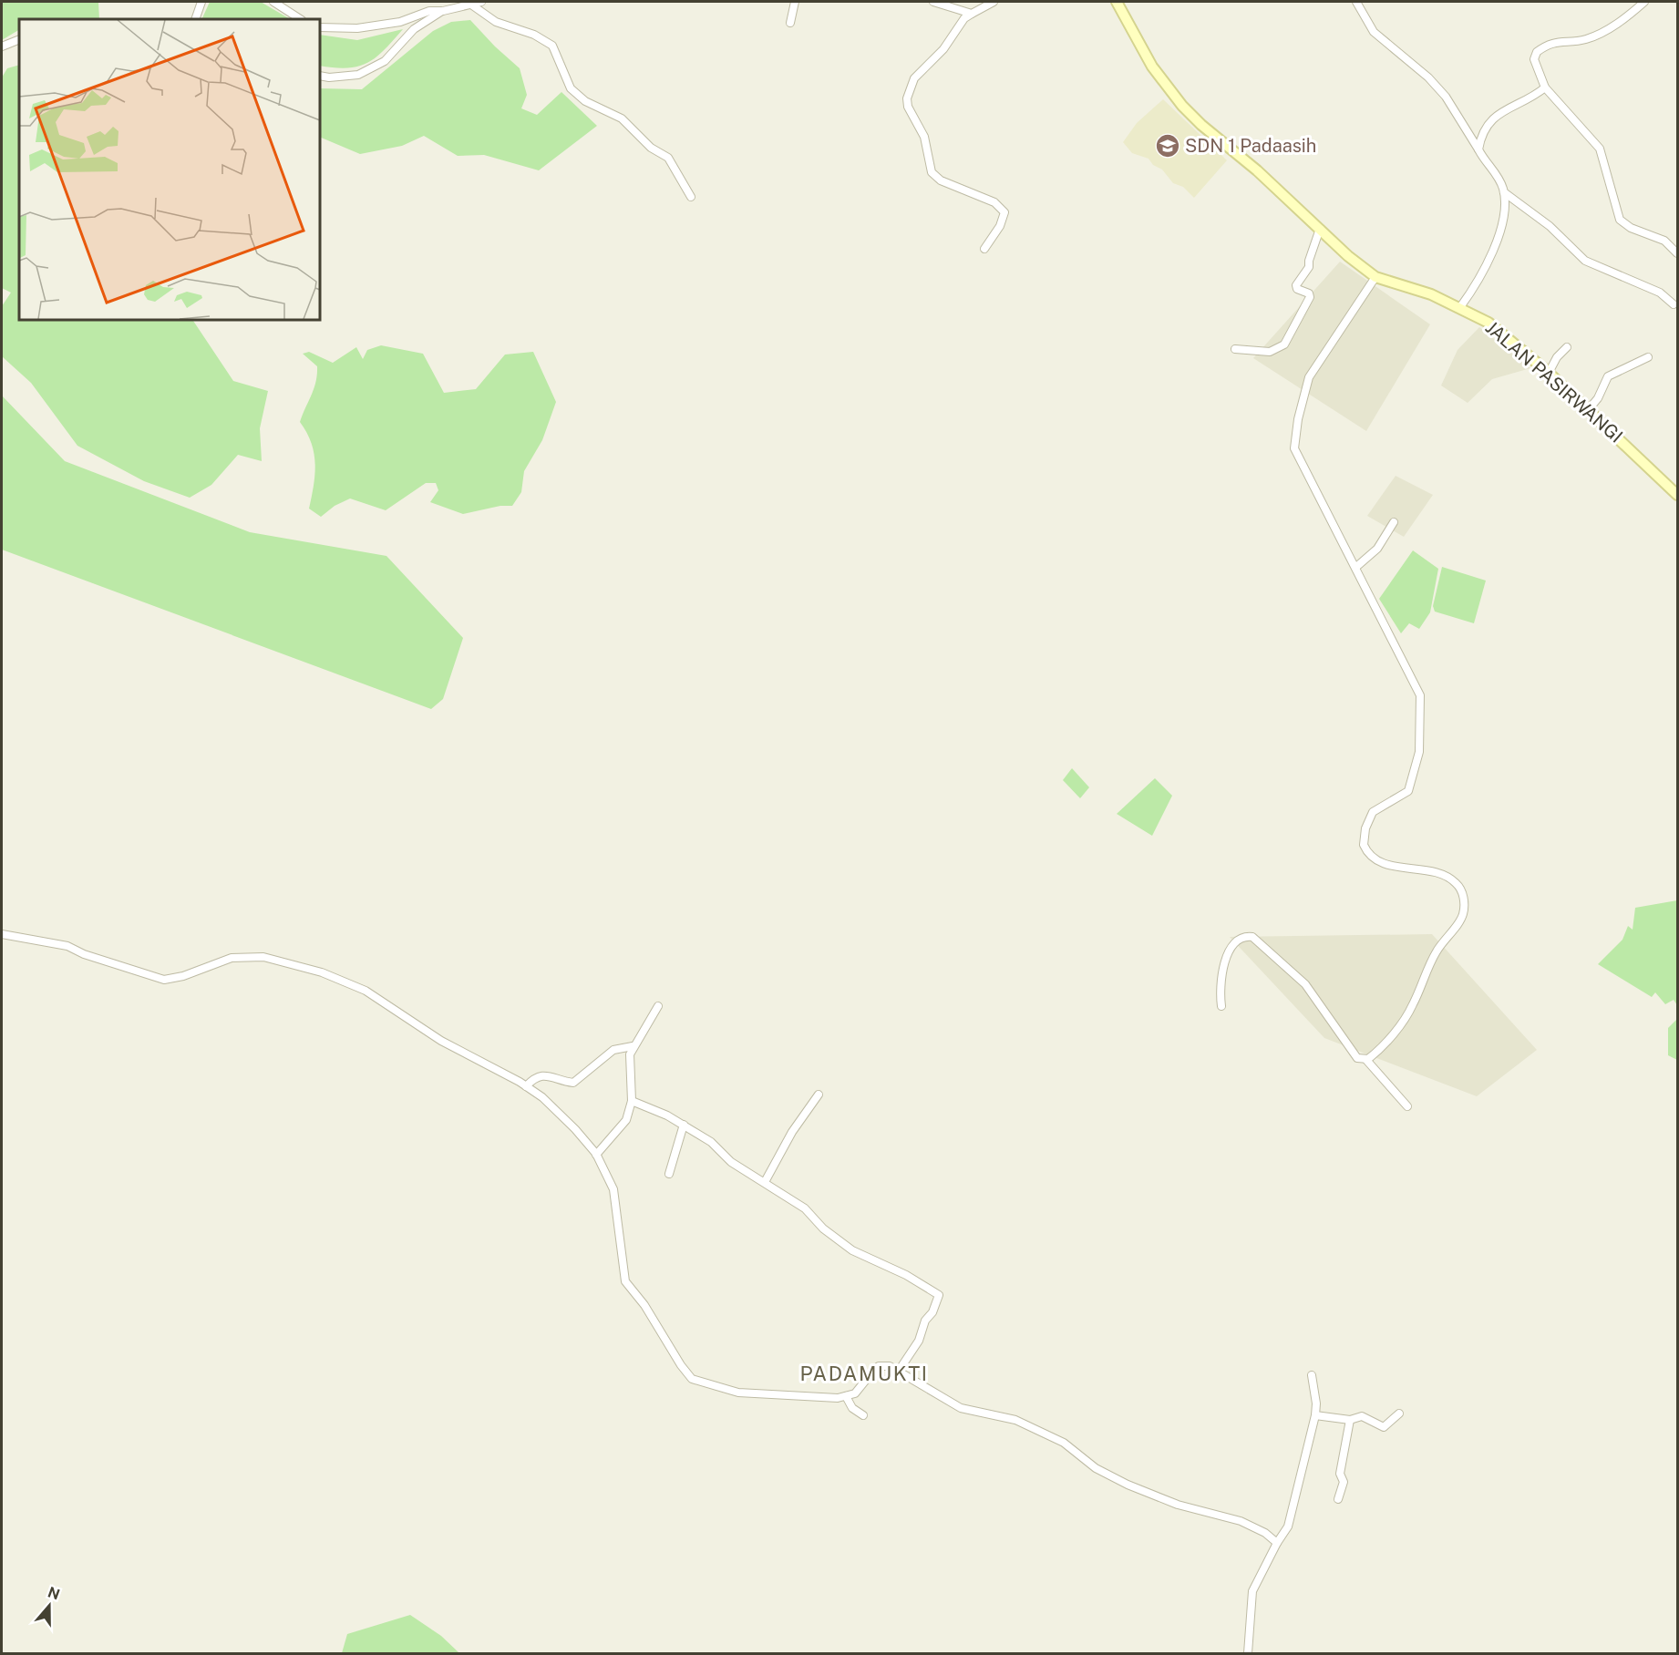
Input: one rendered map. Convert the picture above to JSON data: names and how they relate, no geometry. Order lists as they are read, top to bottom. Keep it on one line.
{"streets":{"street":["JALAN PASIRWANGI"]},"districts":["PADAMUKTI"],"places":{"school or university":["SDN 1 Padaasih"]},"north":"top"}
